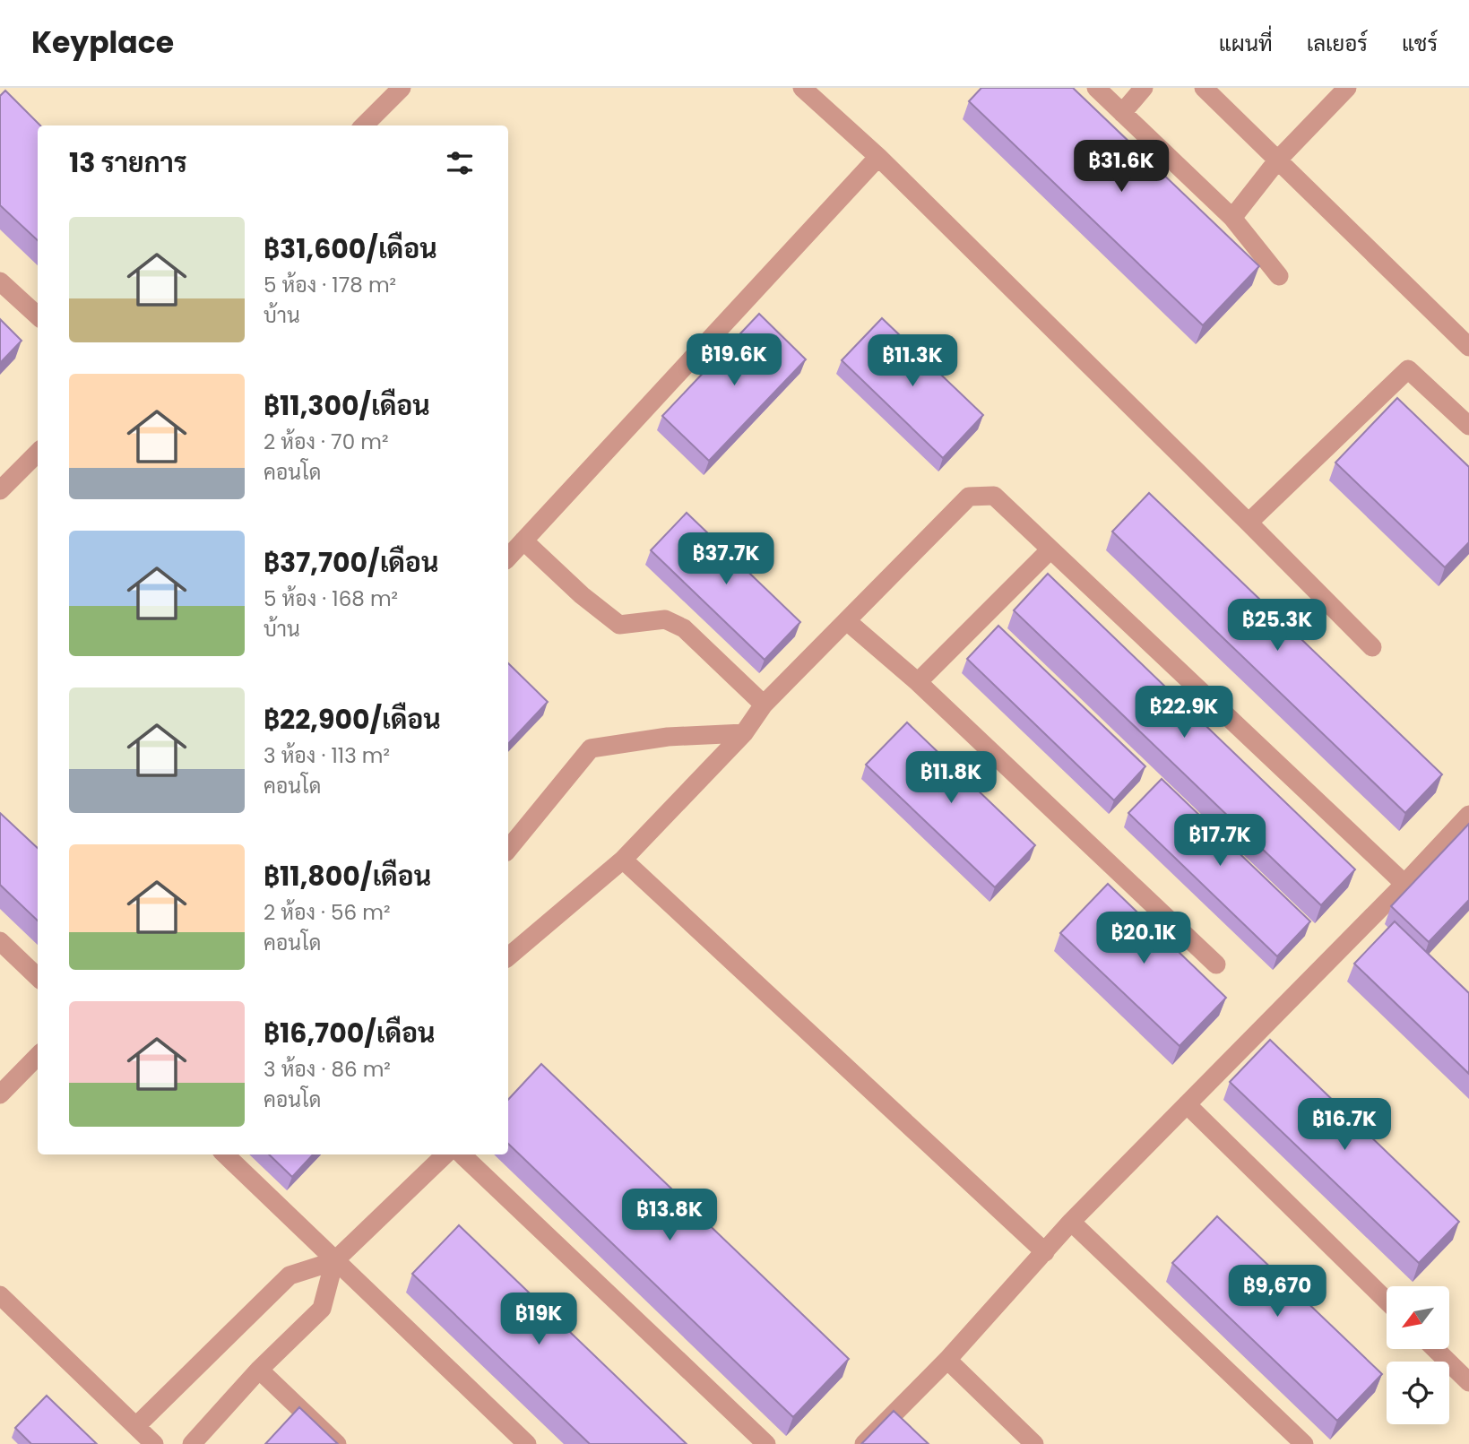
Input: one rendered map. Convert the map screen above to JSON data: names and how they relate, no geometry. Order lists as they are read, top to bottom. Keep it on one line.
{"north":"bottom left","page":{"header":"Keyplace","nav":["แผนที่","เลเยอร์","แชร์"],"heading":"13 รายการ","price":["฿31.6K","฿19.6K","฿11.3K","฿37.7K","฿25.3K","฿22.9K","฿11.8K","฿17.7K","฿20.1K","฿16.7K","฿13.8K","฿9,670","฿19K"],"list":[{"name":"฿31,600/เดือน","note":"5 ห้อง · 178 m² · บ้าน"},{"name":"฿11,300/เดือน","note":"2 ห้อง · 70 m² · คอนโด"},{"name":"฿37,700/เดือน","note":"5 ห้อง · 168 m² · บ้าน"},{"name":"฿22,900/เดือน","note":"3 ห้อง · 113 m² · คอนโด"},{"name":"฿11,800/เดือน","note":"2 ห้อง · 56 m² · คอนโด"},{"name":"฿16,700/เดือน","note":"3 ห้อง · 86 m² · คอนโด"}]}}
